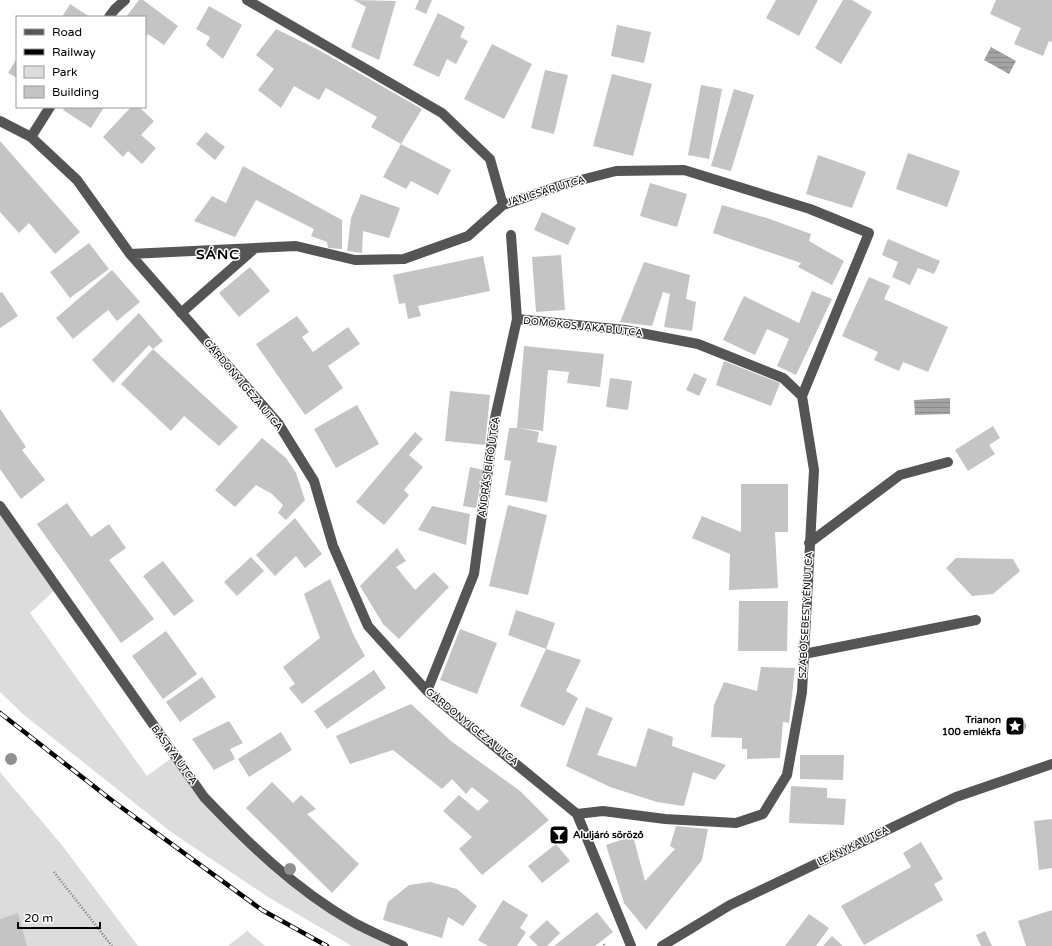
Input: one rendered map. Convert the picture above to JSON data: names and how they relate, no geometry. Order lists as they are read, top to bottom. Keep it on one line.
{"streets":{"street":["JANICSÁR UTCA","DOMOKOS JAKAB UTCA","GÁRDONYI GÉZA UTCA","ANDRÁS BÍRÓ UTCA","SZABÓ SEBESTYÉN UTCA","BÁSTYA UTCA","LEÁNYKA UTCA"]},"crossings":[["JANICSÁR UTCA","DOMOKOS JAKAB UTCA"],["JANICSÁR UTCA","SZABÓ SEBESTYÉN UTCA"],["DOMOKOS JAKAB UTCA","ANDRÁS BÍRÓ UTCA"],["DOMOKOS JAKAB UTCA","SZABÓ SEBESTYÉN UTCA"],["GÁRDONYI GÉZA UTCA","ANDRÁS BÍRÓ UTCA"],["GÁRDONYI GÉZA UTCA","SZABÓ SEBESTYÉN UTCA"]],"districts":["SÁNC"],"places":{"place":["Trianon 100 emlékfa"],"bar":["Aluljáró söröző"]},"legend":["Road","Railway","Park","Building"],"scale_bar":"20 m"}
